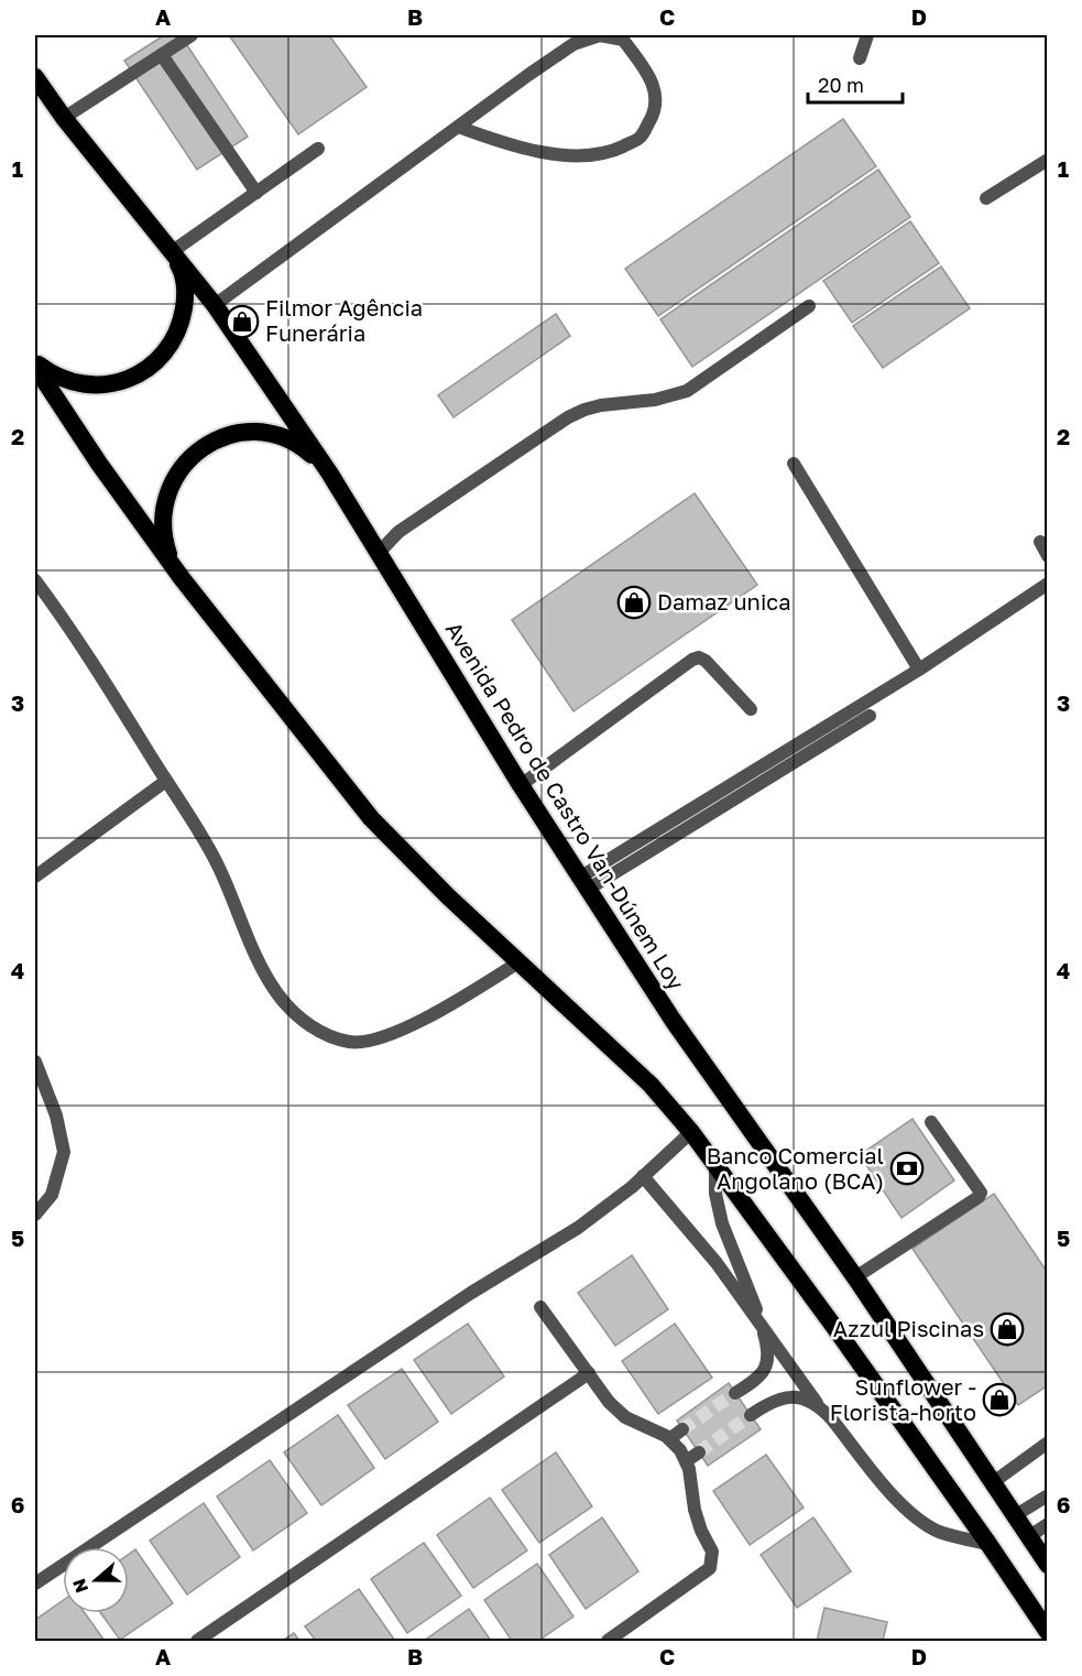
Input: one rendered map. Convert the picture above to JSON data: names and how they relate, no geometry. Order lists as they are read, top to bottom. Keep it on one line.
{"streets":{"highway":["Avenida Pedro de Castro Van-Dúnem Loy"]},"places":{"shop":["Filmor Agência Funerária","Damaz unica","Azzul Piscinas","Sunflower - Florista-horto"],"bank":["Banco Comercial Angolano (BCA)"]},"scale_bar":"20 m","north":"left","grid":{"columns":["A","B","C","D"],"rows":["1","2","3","4","5","6"]}}
